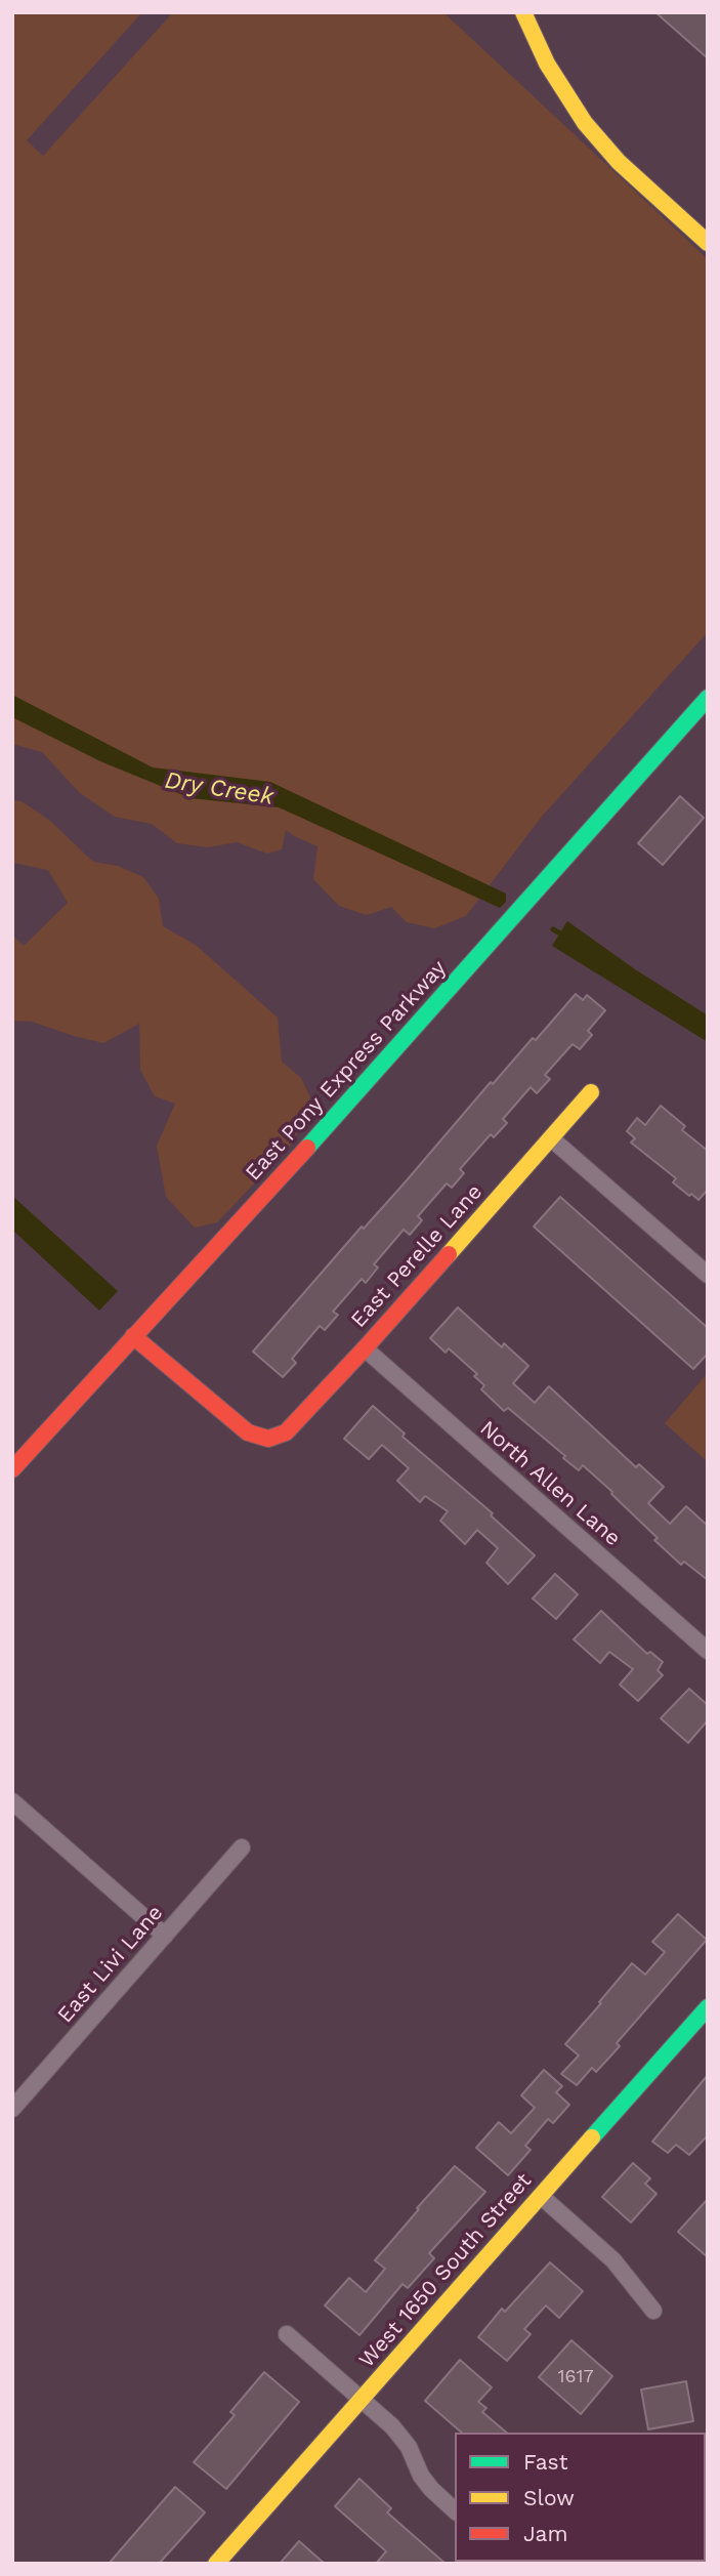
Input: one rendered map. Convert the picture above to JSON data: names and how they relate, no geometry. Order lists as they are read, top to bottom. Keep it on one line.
{"streets":{"street":["East Pony Express Parkway","East Perelle Lane","North Allen Lane","East Livi Lane","West 1650 South Street"]},"crossings":[["East Pony Express Parkway","East Perelle Lane"],["East Perelle Lane","North Allen Lane"]],"water":["Dry Creek"],"house_numbers":["1617"],"legend":["Fast","Slow","Jam"]}
